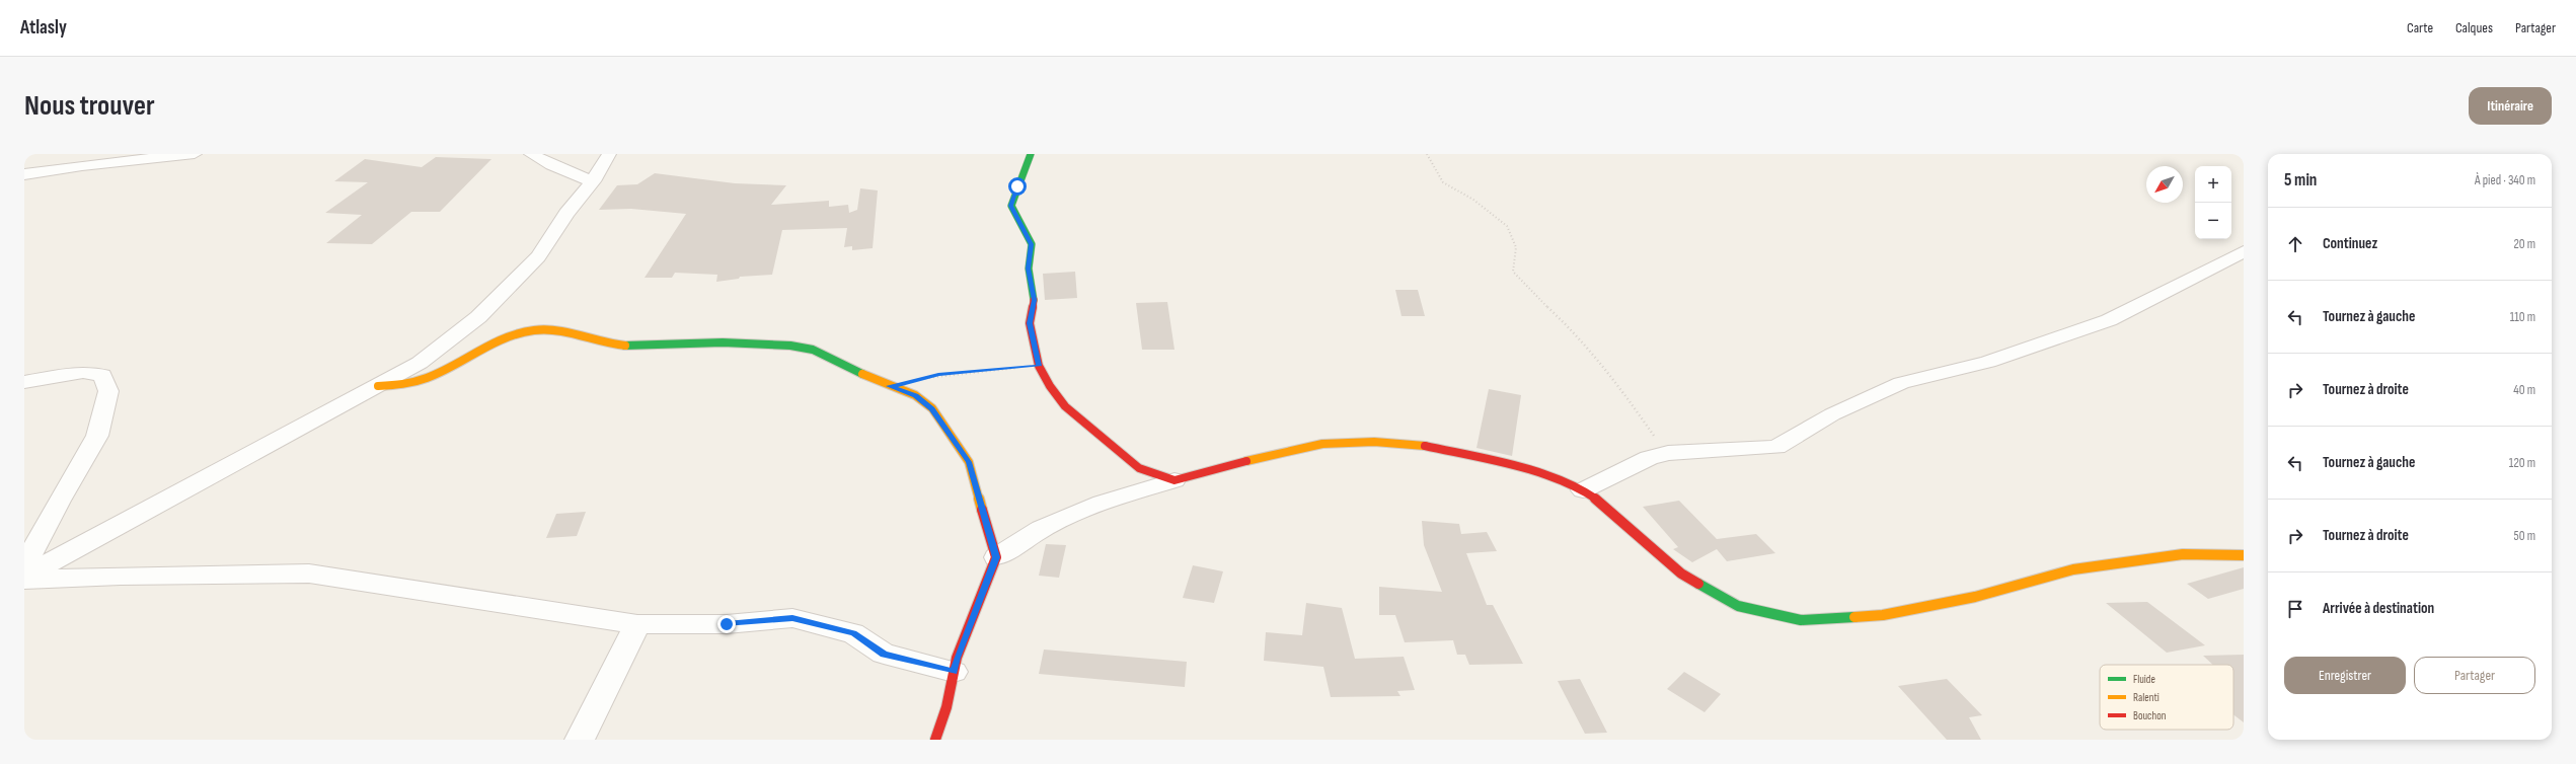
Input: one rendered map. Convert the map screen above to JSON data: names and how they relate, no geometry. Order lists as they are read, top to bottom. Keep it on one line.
{"legend":["Fluide","Ralenti","Bouchon"],"north":"bottom left","page":{"header":"Atlasly","nav":["Carte","Calques","Partager"],"buttons":["Itinéraire",["Enregistrer","Partager"]],"title":"Nous trouver","heading":["5 min","À pied · 340 m"],"map_buttons":["+","−"],"list":[["Continuez","20 m"],["Tournez à gauche","110 m"],["Tournez à droite","40 m"],["Tournez à gauche","120 m"],["Tournez à droite","50 m"],"Arrivée à destination"]}}
